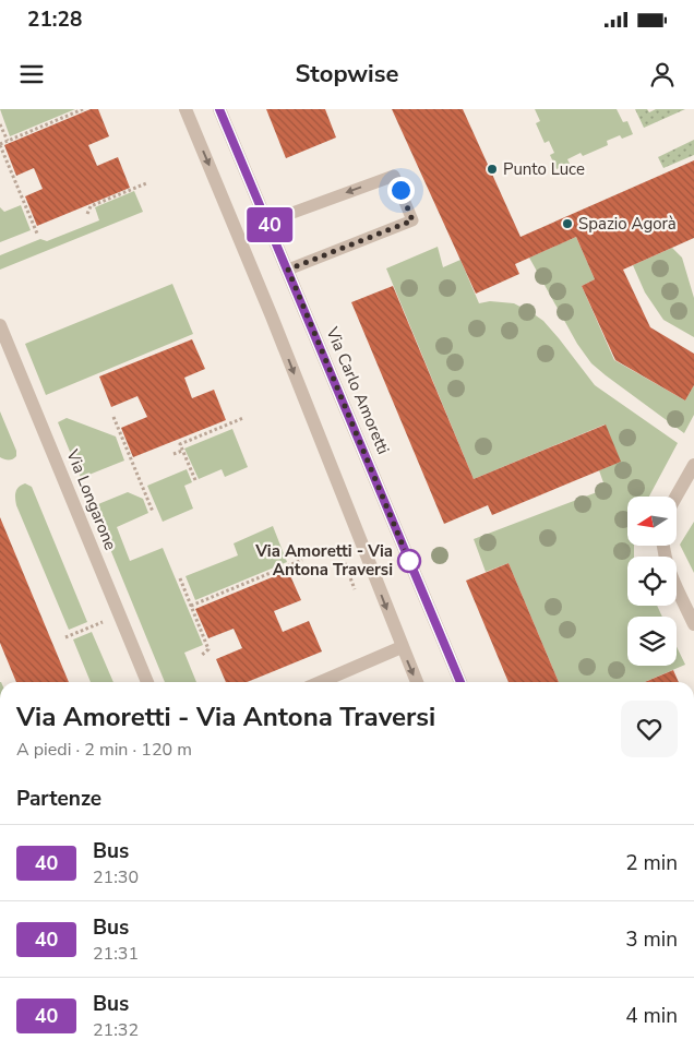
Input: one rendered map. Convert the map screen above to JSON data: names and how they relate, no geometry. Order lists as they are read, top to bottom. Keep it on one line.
{"streets":{"street":["Via Carlo Amoretti","Via Longarone"]},"places":["Punto Luce","Spazio Agorà","Via Amoretti - Via Antona Traversi"],"lines":["bus line 40"],"north":"left","page":{"status":"21:28","header":"Stopwise","on_map":"40","heading":[["Via Amoretti - Via Antona Traversi","A piedi · 2 min · 120 m"],"Partenze"],"list":[{"mark":"40","name":"Bus","note":"21:30","value":"2 min"},{"mark":"40","name":"Bus","note":"21:31","value":"3 min"},{"mark":"40","name":"Bus","note":"21:32","value":"4 min"}]}}
